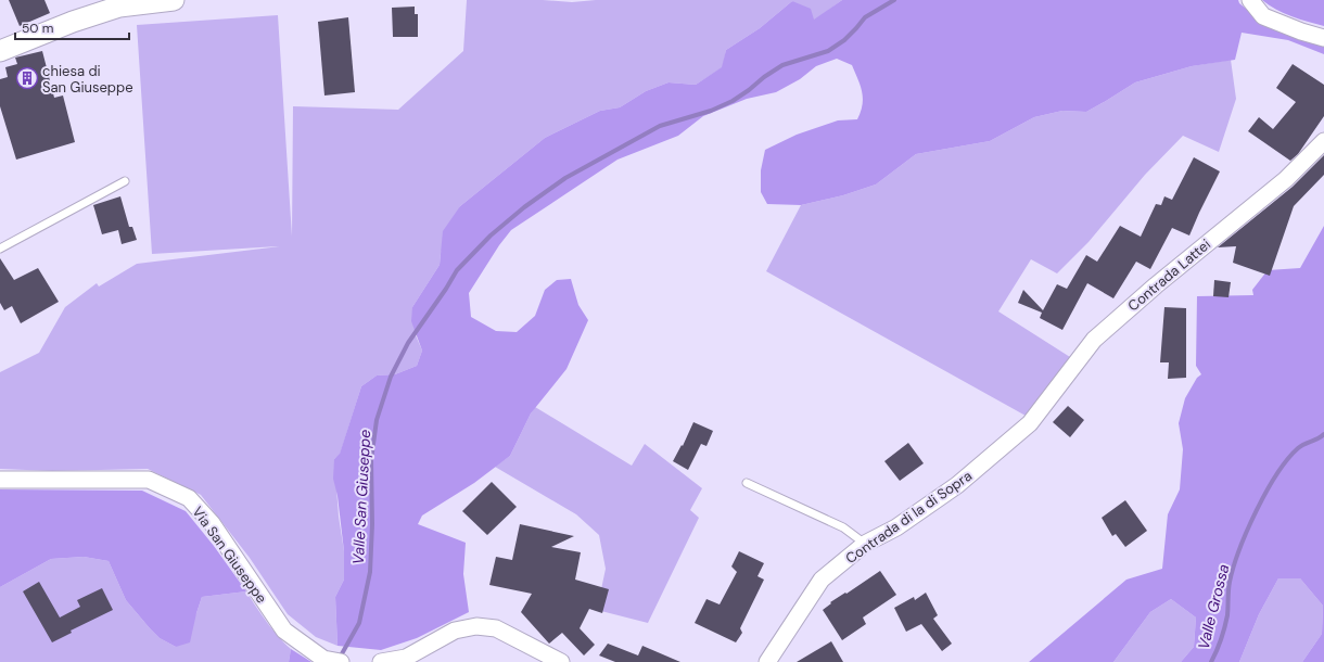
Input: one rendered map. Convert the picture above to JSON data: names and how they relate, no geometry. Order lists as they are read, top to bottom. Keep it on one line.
{"streets":{"street":["Contrada Lattei","Contrada di la di Sopra","Via San Giuseppe"]},"crossings":[["Contrada Lattei","Contrada di la di Sopra"]],"water":["Valle San Giuseppe","Valle Grossa"],"places":{"building":["chiesa di San Giuseppe"]},"scale_bar":"50 m"}
